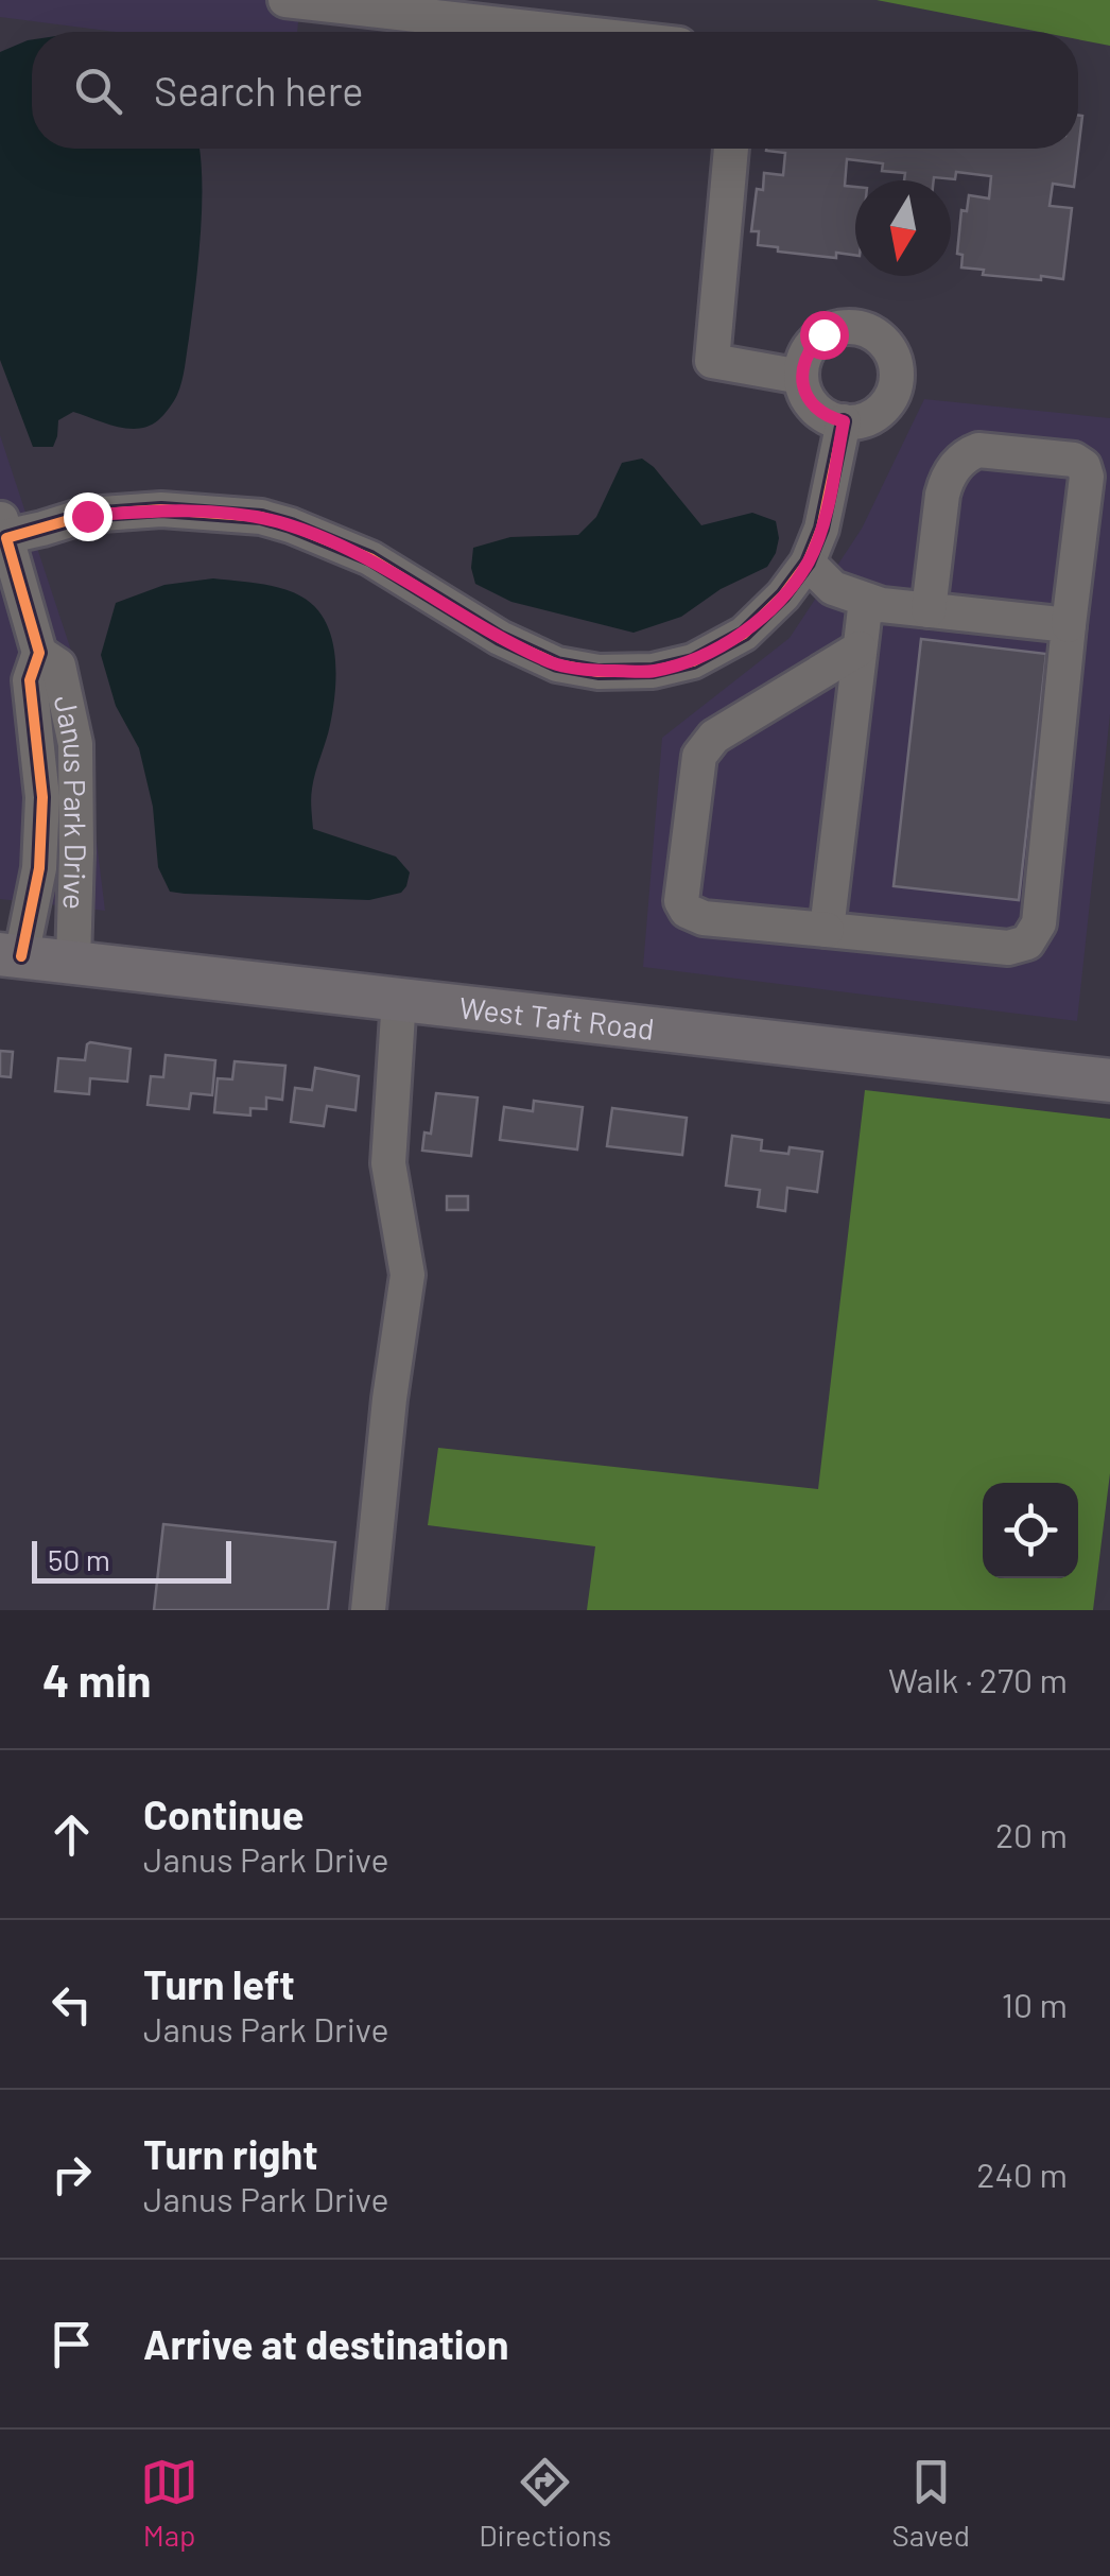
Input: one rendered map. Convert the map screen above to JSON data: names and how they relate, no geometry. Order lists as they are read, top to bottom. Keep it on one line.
{"streets":{"main road":["West Taft Road"],"street":["Janus Park Drive"]},"crossings":[["Janus Park Drive","West Taft Road"]],"scale_bar":"50 m","north":"bottom","page":{"search":"Search here","scale":"50 m","heading":["4 min","Walk · 270 m"],"list":[["Continue","Janus Park Drive","20 m"],["Turn left","Janus Park Drive","10 m"],["Turn right","Janus Park Drive","240 m"],"Arrive at destination"],"nav":["Map","Directions","Saved"]}}
